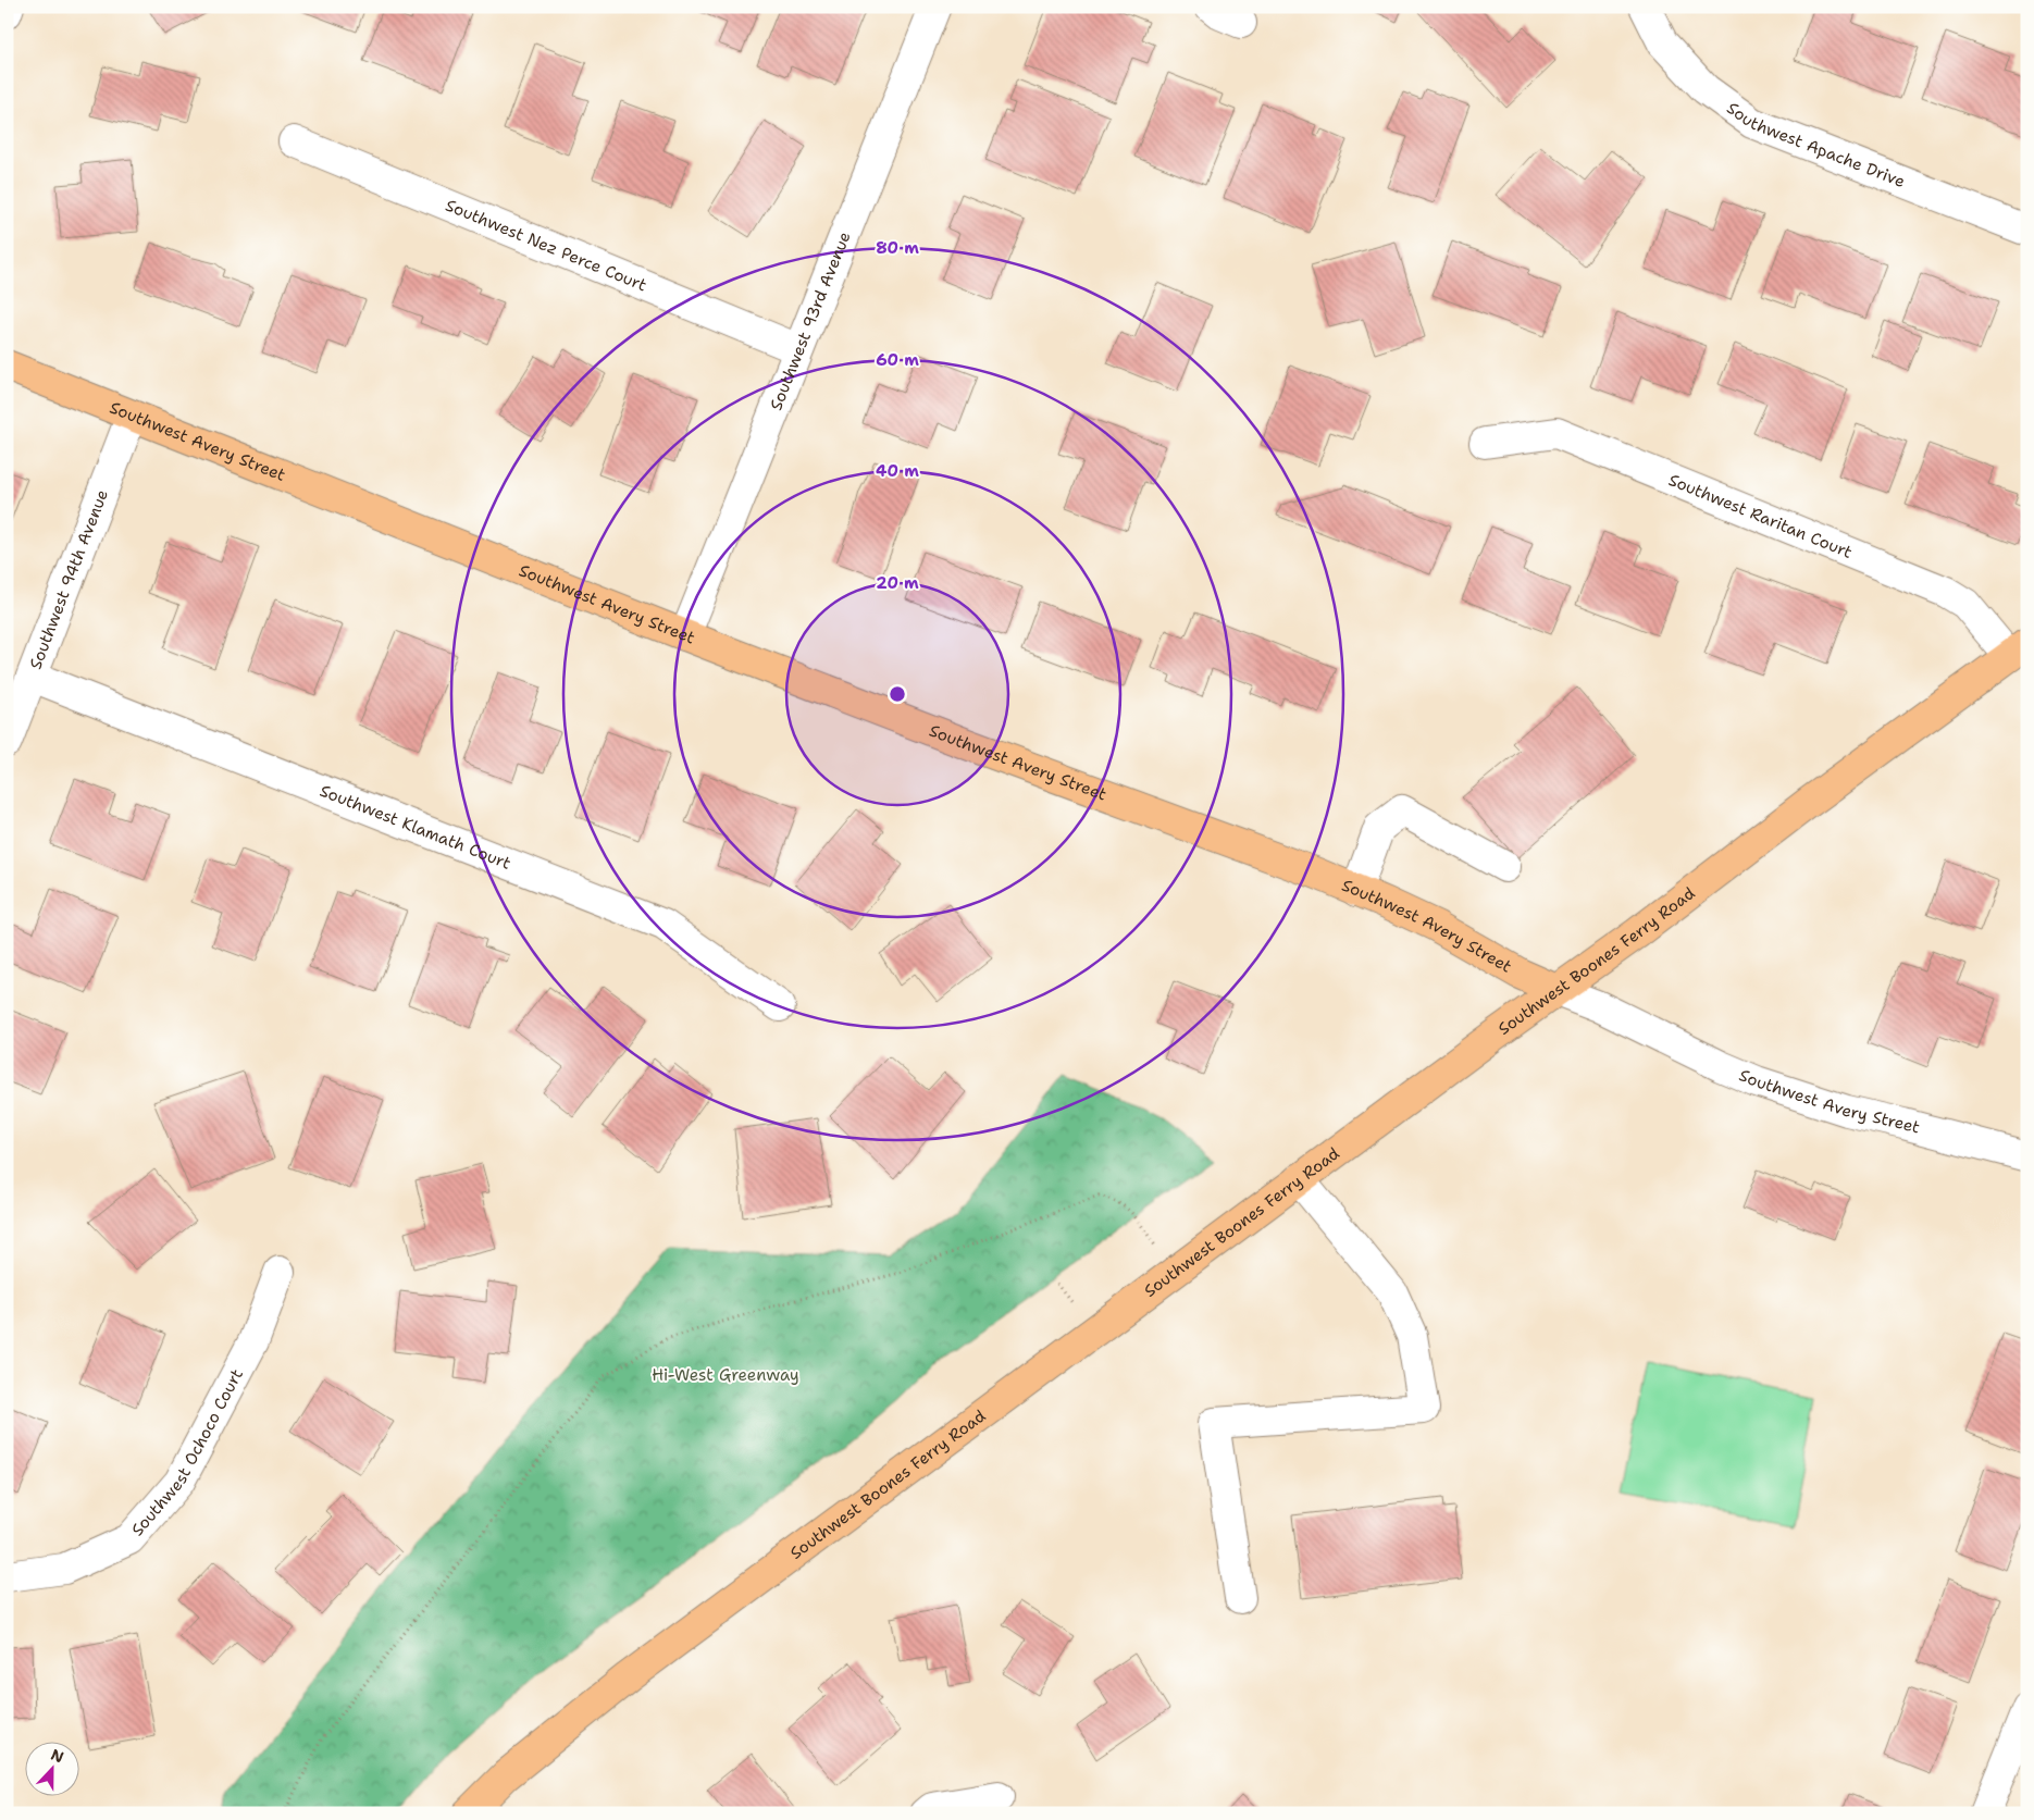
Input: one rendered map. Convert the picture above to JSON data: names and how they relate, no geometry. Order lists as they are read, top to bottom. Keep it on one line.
{"streets":{"main road":["Southwest Avery Street","Southwest Boones Ferry Road"],"street":["Southwest Apache Drive","Southwest Nez Perce Court","Southwest 93rd Avenue","Southwest Raritan Court","Southwest 94th Avenue","Southwest Klamath Court","Southwest Ochoco Court"]},"crossings":[["Southwest Nez Perce Court","Southwest 93rd Avenue"],["Southwest 93rd Avenue","Southwest Avery Street"],["Southwest Avery Street","Southwest 94th Avenue"],["Southwest Avery Street","Southwest Boones Ferry Road"],["Southwest Raritan Court","Southwest Boones Ferry Road"],["Southwest 94th Avenue","Southwest Klamath Court"]],"parks":["Hi-West Greenway"],"north":"top","rings":["80 m","60 m","40 m","20 m"]}
